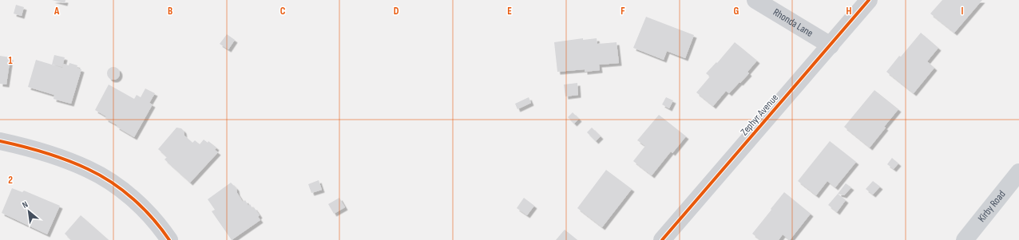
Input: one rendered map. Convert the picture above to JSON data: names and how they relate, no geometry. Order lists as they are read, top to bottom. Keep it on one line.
{"streets":{"main road":["Kirby Road"],"street":["Rhonda Lane","Zephyr Avenue"]},"crossings":[["Rhonda Lane","Zephyr Avenue"]],"north":"top left","grid":{"columns":["A","B","C","D","E","F","G","H","I"],"rows":["1","2"]}}
